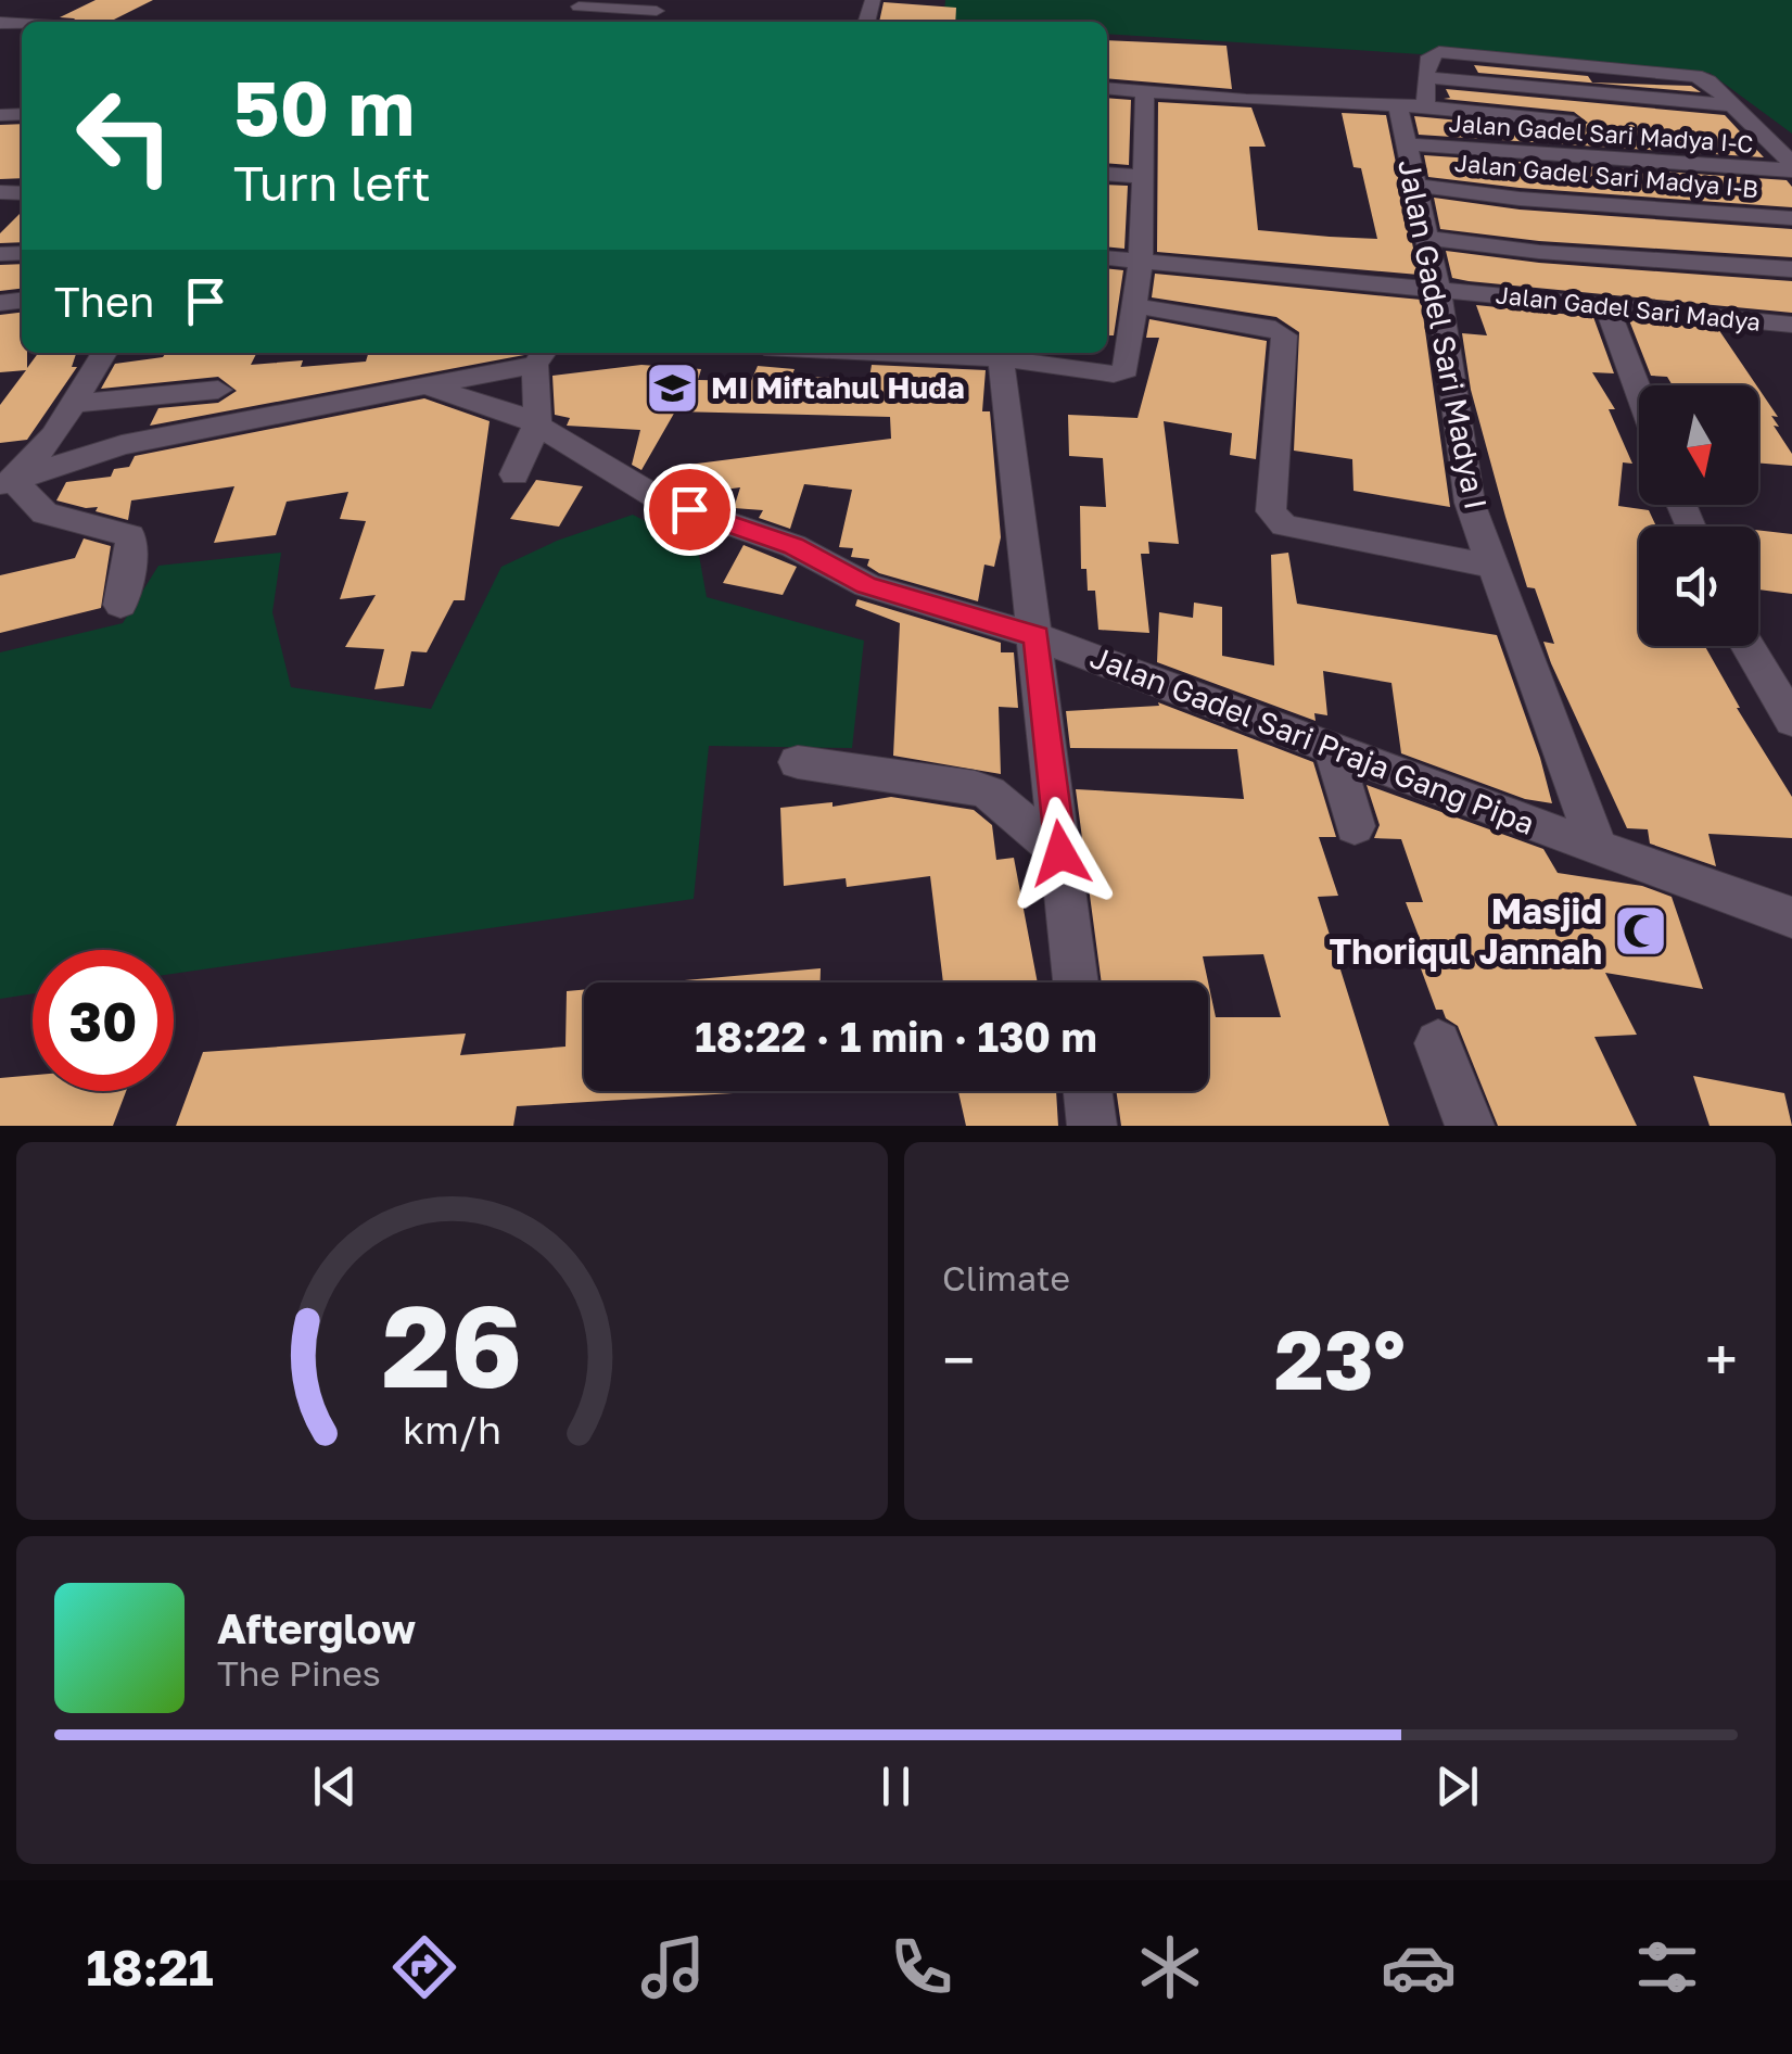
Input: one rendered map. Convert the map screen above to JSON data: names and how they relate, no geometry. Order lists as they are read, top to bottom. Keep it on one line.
{"streets":{"street":["Jalan Gadel Sari Madya I-C","Jalan Gadel Sari Madya I-B","Jalan Gadel Sari Madya","Jalan Gadel Sari Madya I","Jalan Gadel Sari Praja Gang Pipa"]},"crossings":[["Jalan Gadel Sari Madya I-C","Jalan Gadel Sari Madya I"],["Jalan Gadel Sari Madya I-B","Jalan Gadel Sari Madya I"],["Jalan Gadel Sari Madya","Jalan Gadel Sari Madya I"],["Jalan Gadel Sari Madya I","Jalan Gadel Sari Praja Gang Pipa"]],"places":{"school or university":["MI Miftahul Huda"],"mosque":["Masjid Thoriqul Jannah"]},"north":"bottom","page":{"turn":["50 m","Turn left"],"then":"Then","limit":"30","trip":"18:22 · 1 min · 130 m","tile":"Climate","heat":["−","23°","+"],"song":["Afterglow","The Pines"],"tabs":"18:21","gauge":["26","km/h"]}}
